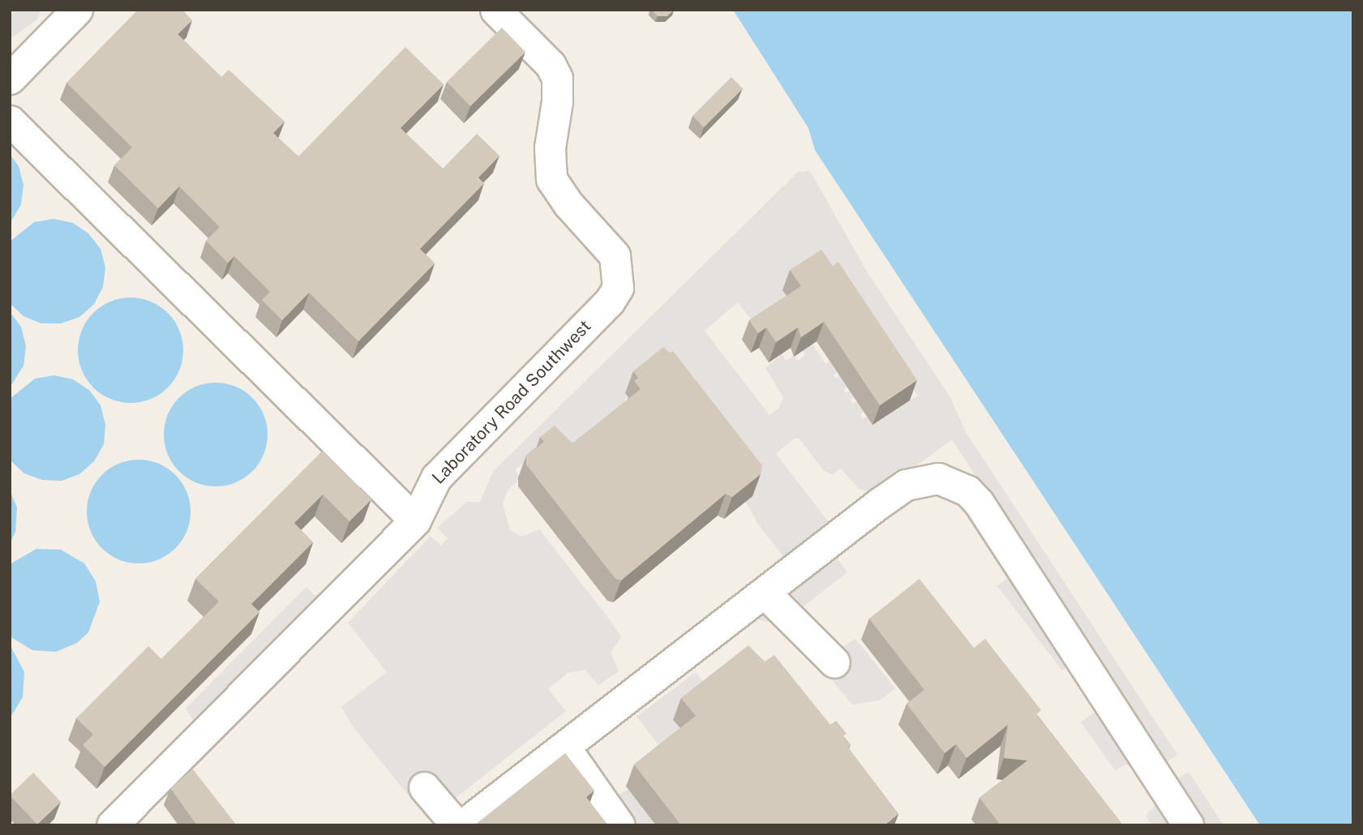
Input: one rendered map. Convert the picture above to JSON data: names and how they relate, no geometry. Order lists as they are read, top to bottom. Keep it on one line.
{"streets":{"lane":["Laboratory Road Southwest"]}}
